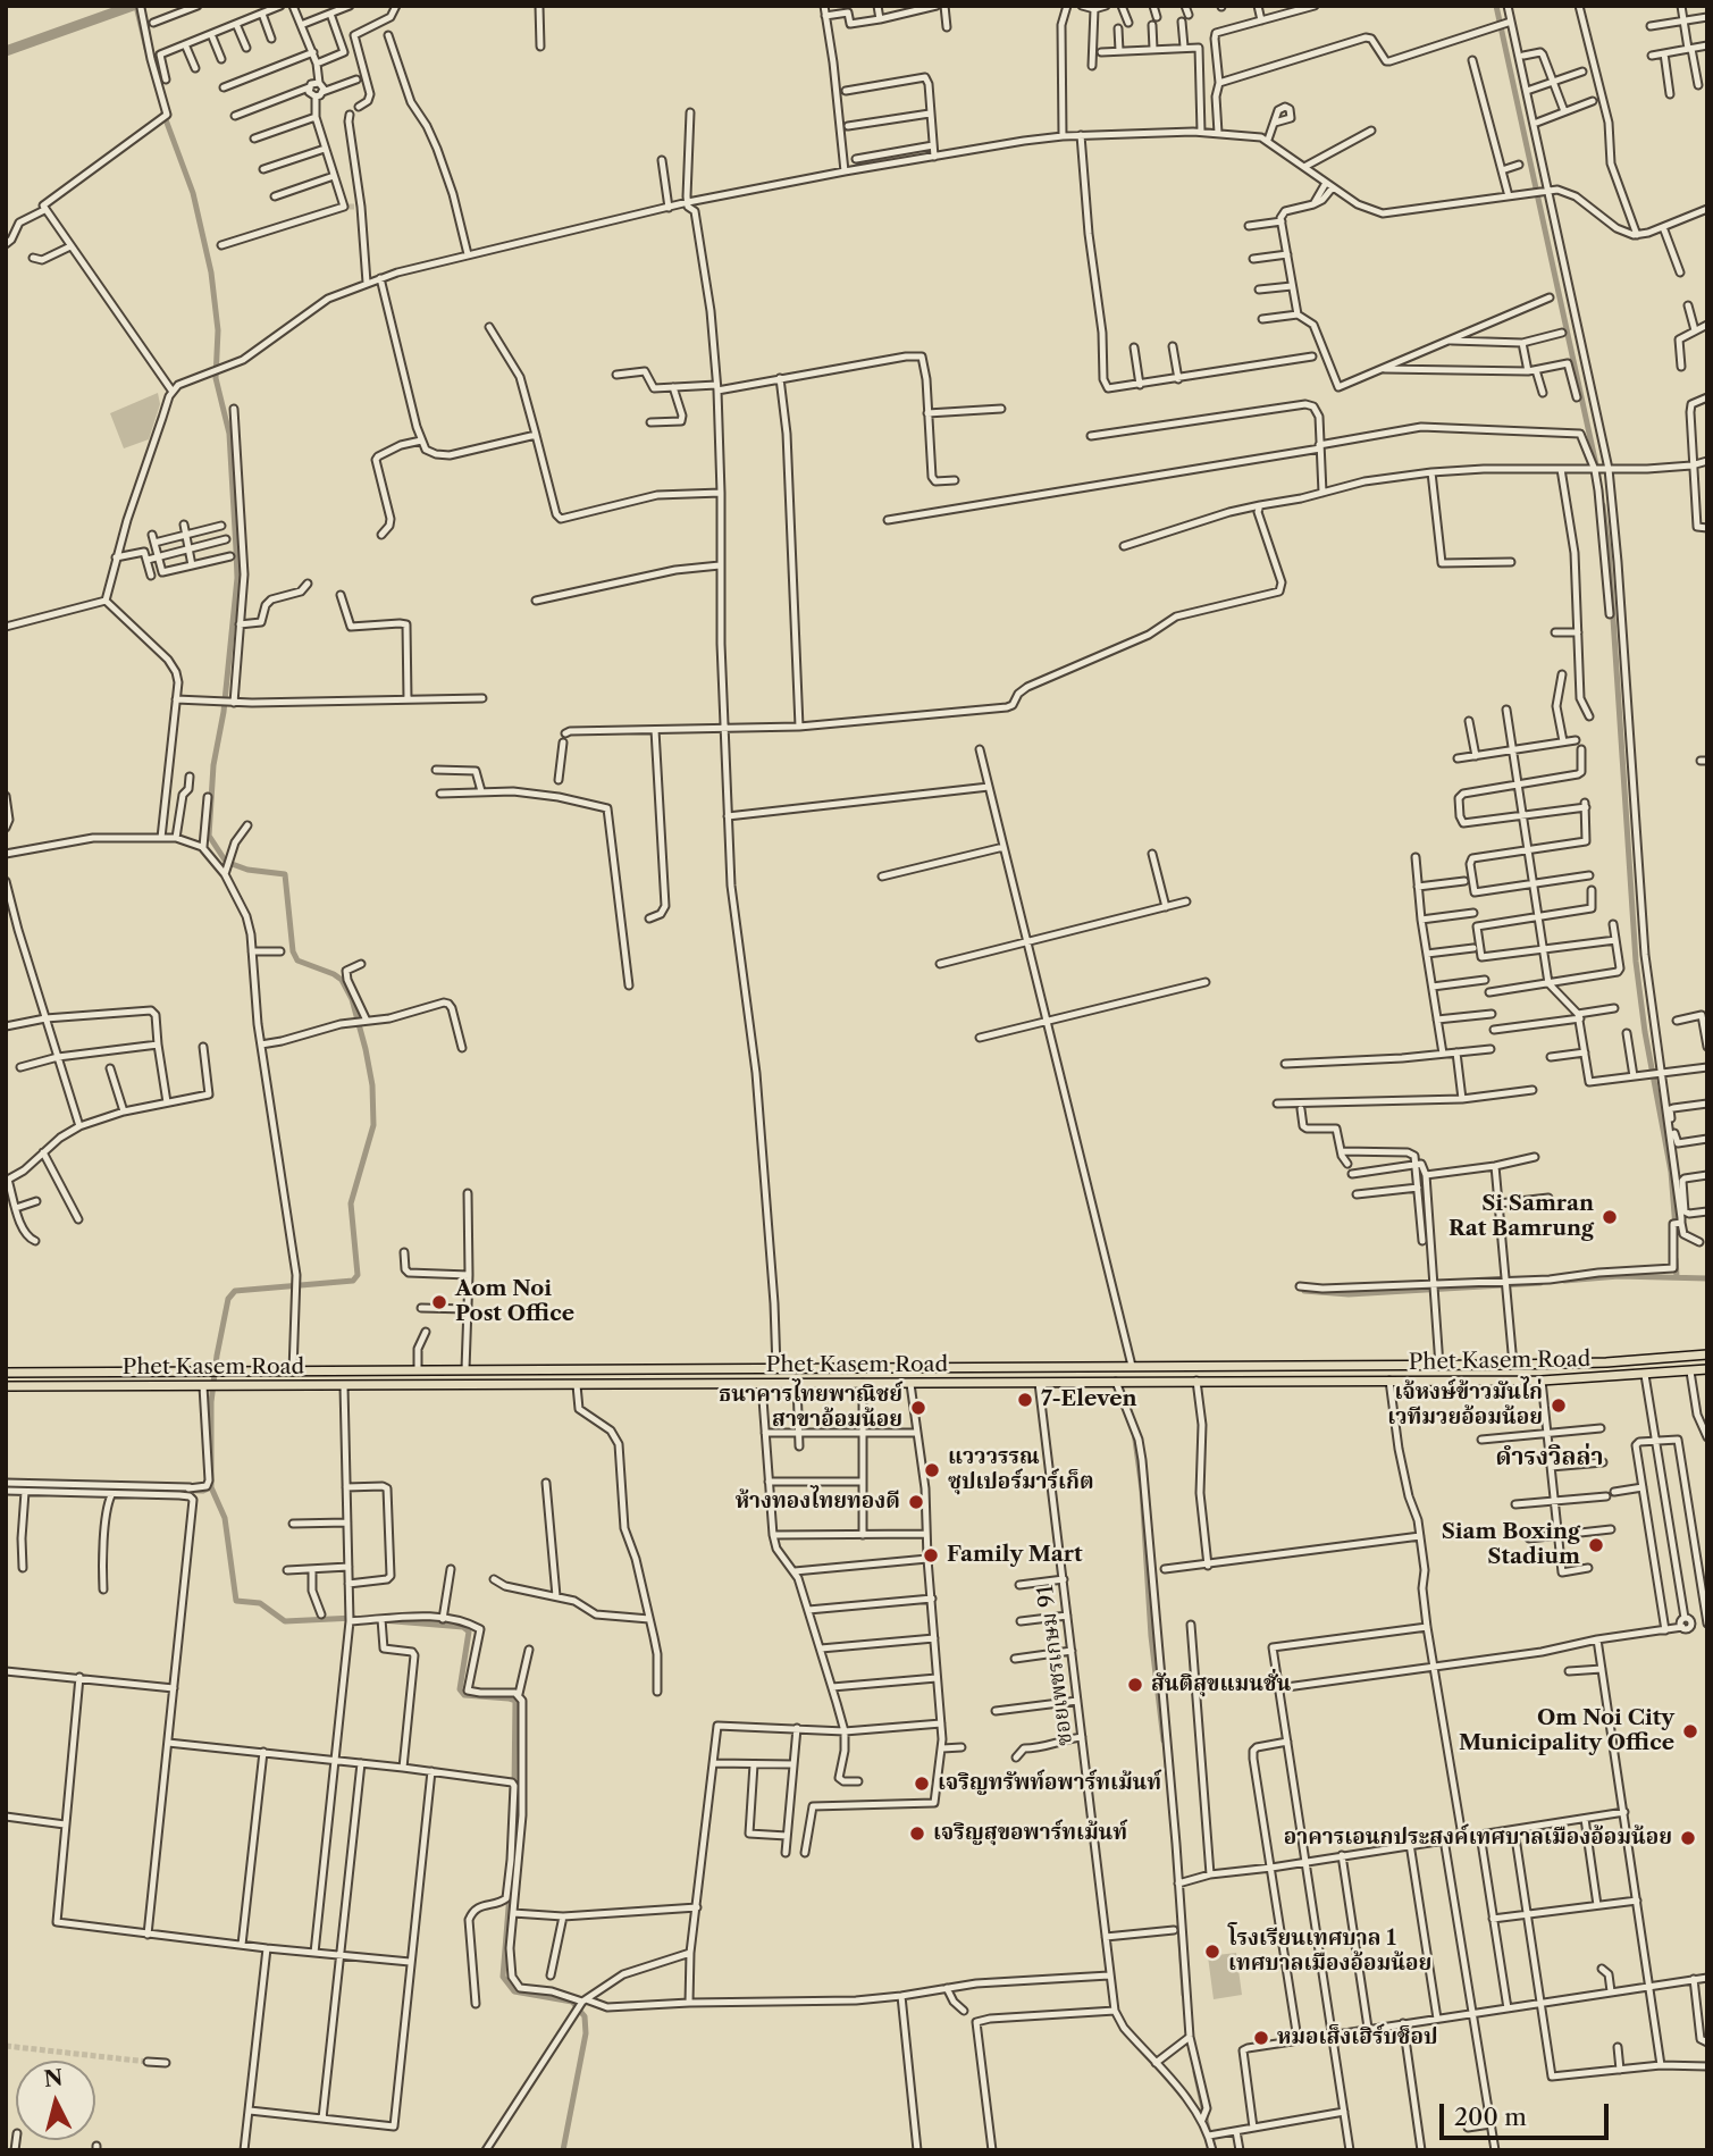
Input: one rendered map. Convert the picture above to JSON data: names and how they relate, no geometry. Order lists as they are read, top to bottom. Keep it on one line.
{"streets":{"main road":["Phet Kasem Road"],"street":["ซอยเพชรเกษม 91"]},"crossings":[["Phet Kasem Road","ซอยเพชรเกษม 91"]],"districts":["ดำรงวิลล่า"],"places":["Si Samran Rat Bamrung","Aom Noi Post Office","7-Eleven","เจ้หงษ์ข้าวมันไก่ เวทีมวยอ้อมน้อย","ธนาคารไทยพาณิชย์ สาขาอ้อมน้อย","แวววรรณ ซุปเปอร์มาร์เก็ต","ห้างทองไทยทองดี","Siam Boxing Stadium","Family Mart","สันติสุขแมนชั่น","Om Noi City Municipality Office","เจริญทรัพท์อพาร์ทเม้นท์","เจริญสุขอพาร์ทเม้นท์","อาคารเอนกประสงค์เทศบาลเมืองอ้อมน้อย","โรงเรียนเทศบาล 1 เทศบาลเมืองอ้อมน้อย","หมอเส็งเฮิร์บช็อป"],"scale_bar":"200 m","north":"top"}
